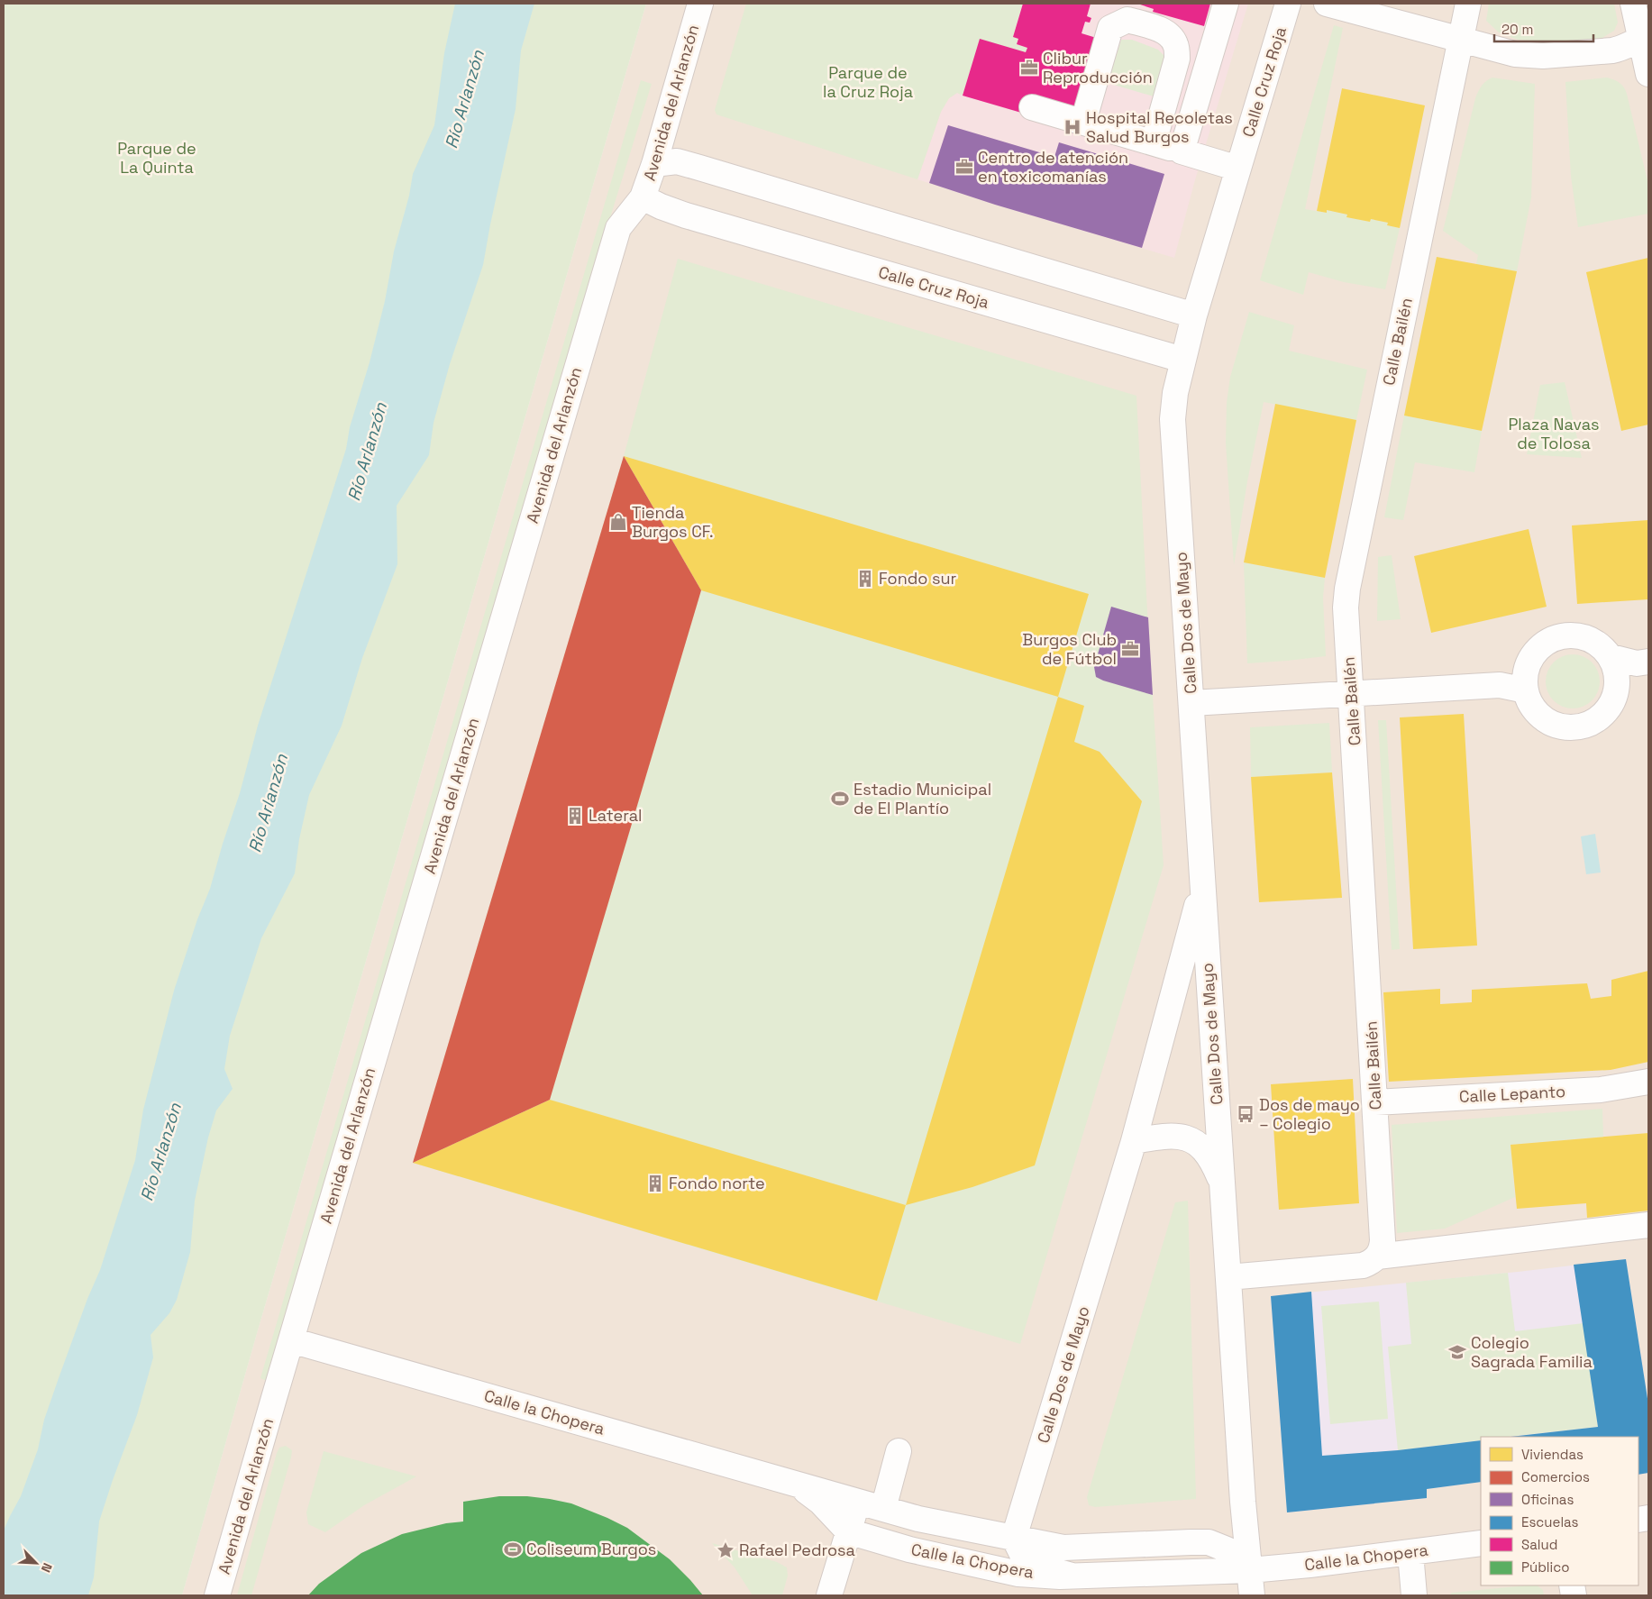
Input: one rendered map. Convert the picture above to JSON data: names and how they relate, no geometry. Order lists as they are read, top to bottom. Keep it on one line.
{"streets":{"street":["Calle Cruz Roja","Avenida del Arlanzón","Calle Bailén","Calle Dos de Mayo","Calle Lepanto","Calle la Chopera"]},"crossings":[["Calle Cruz Roja","Avenida del Arlanzón"],["Calle Cruz Roja","Calle Dos de Mayo"],["Avenida del Arlanzón","Calle la Chopera"],["Calle Bailén","Calle Lepanto"],["Calle Dos de Mayo","Calle la Chopera"]],"water":["Río Arlanzón"],"parks":["Parque de la Cruz Roja","Parque de La Quinta","Plaza Navas de Tolosa"],"places":{"office":["Clibur Reproducción","Centro de atención en toxicomanías","Burgos Club de Fútbol"],"hospital":["Hospital Recoletas Salud Burgos"],"shop":["Tienda Burgos CF."],"building":["Fondo sur","Lateral","Fondo norte"],"sports":["Estadio Municipal de El Plantío","Coliseum Burgos"],"bus stop":["Dos de mayo – Colegio"],"school or university":["Colegio Sagrada Familia"],"place":["Rafael Pedrosa"]},"legend":["Viviendas","Comercios","Oficinas","Escuelas","Salud","Público"],"scale_bar":"20 m","north":"bottom right"}
